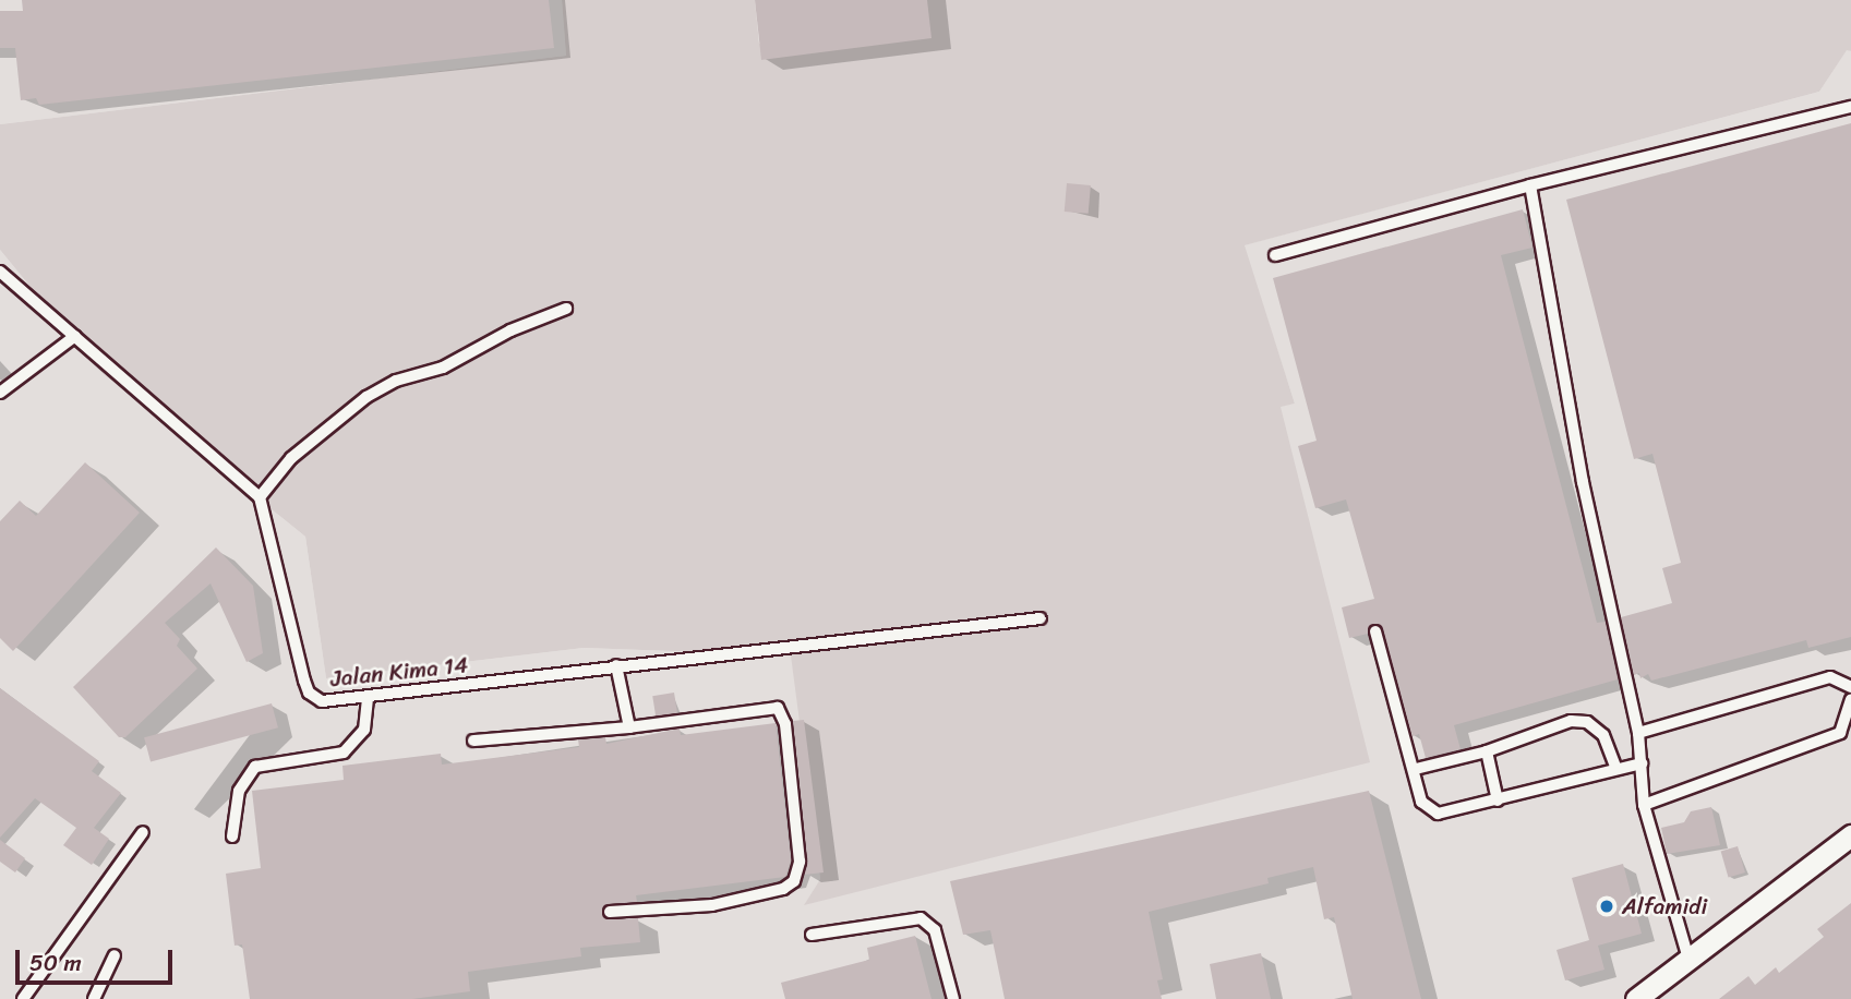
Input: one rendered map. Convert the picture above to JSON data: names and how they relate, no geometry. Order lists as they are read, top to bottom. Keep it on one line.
{"streets":{"lane":["Jalan Kima 14"]},"places":["Alfamidi"],"scale_bar":"50 m"}
